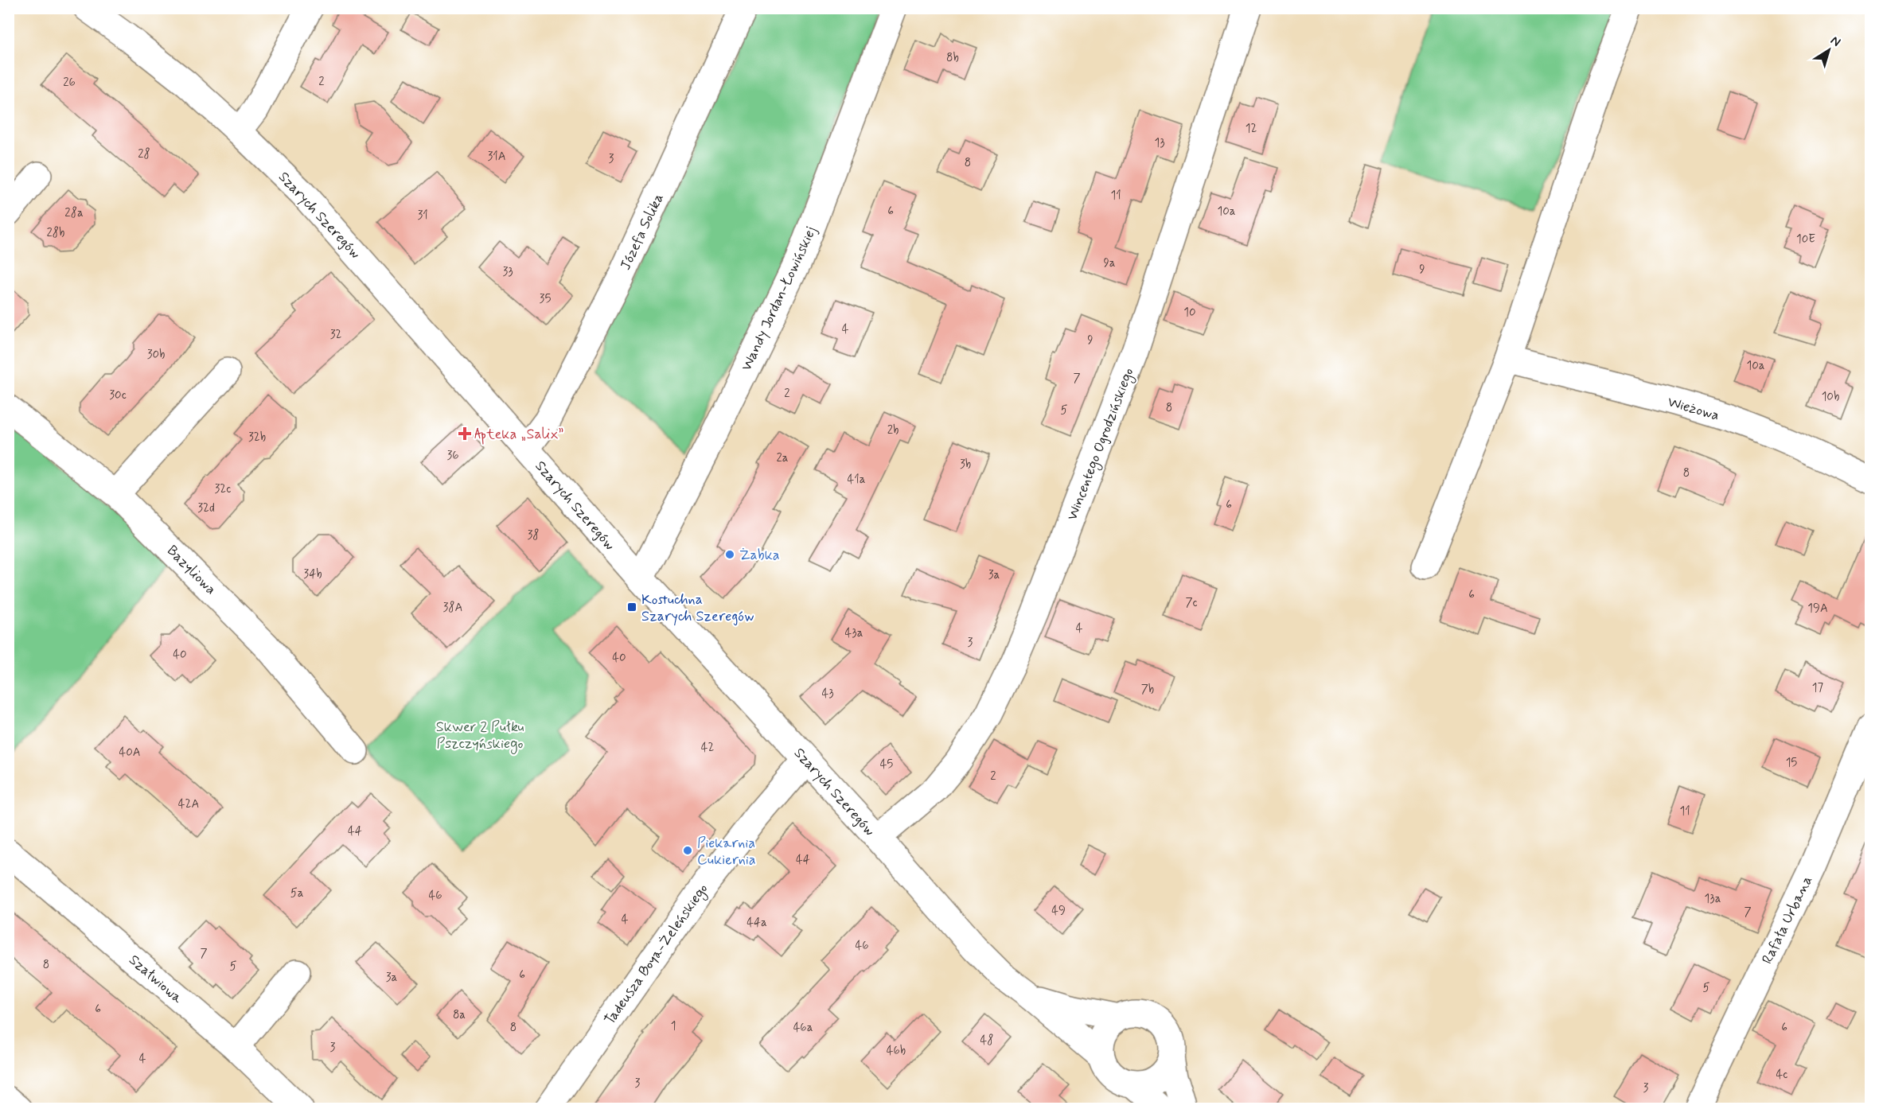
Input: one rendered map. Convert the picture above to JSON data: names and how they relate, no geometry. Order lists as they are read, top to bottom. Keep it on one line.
{"streets":{"street":["Szarych Szeregów","Józefa Solika","Wandy Jordan-Łowińskiej","Wieżowa","Wincentego Ogrodzińskiego","Bazyliowa","Rafała Urbana","Tadeusza Boya-Żeleńskiego","Szałwiowa"]},"crossings":[["Szarych Szeregów","Józefa Solika"],["Szarych Szeregów","Wandy Jordan-Łowińskiej"],["Szarych Szeregów","Wincentego Ogrodzińskiego"],["Szarych Szeregów","Tadeusza Boya-Żeleńskiego"]],"parks":["Skwer 2 Pułku Pszczyńskiego"],"places":{"health":["Apteka „Salix”"],"other":["Żabka","Piekarnia Cukiernia"],"transit":["Kostuchna Szarych Szeregów"]},"house_numbers":["8b","2","26","12","13","28","31A","3","8","11","6","10a","28a","31","28b","10E","9a","9","33","35","10","4","32","9","30b","10a","7","2","30c","10b","8","5","2b","32b","36","2a","3b","8","41a","32c","6","32d","38","34b","3a","6","7c","38A","19A","4","43a","3","40","40","17","7b","43","42","40A","15","45","2","42A","11","44","44","5a","46","13a","49","7","4","44a","46","7","8","5","6","3a","5","6","8a","1","8","46a","6","48","3","46b","4","4c","3","3"],"north":"top right"}
